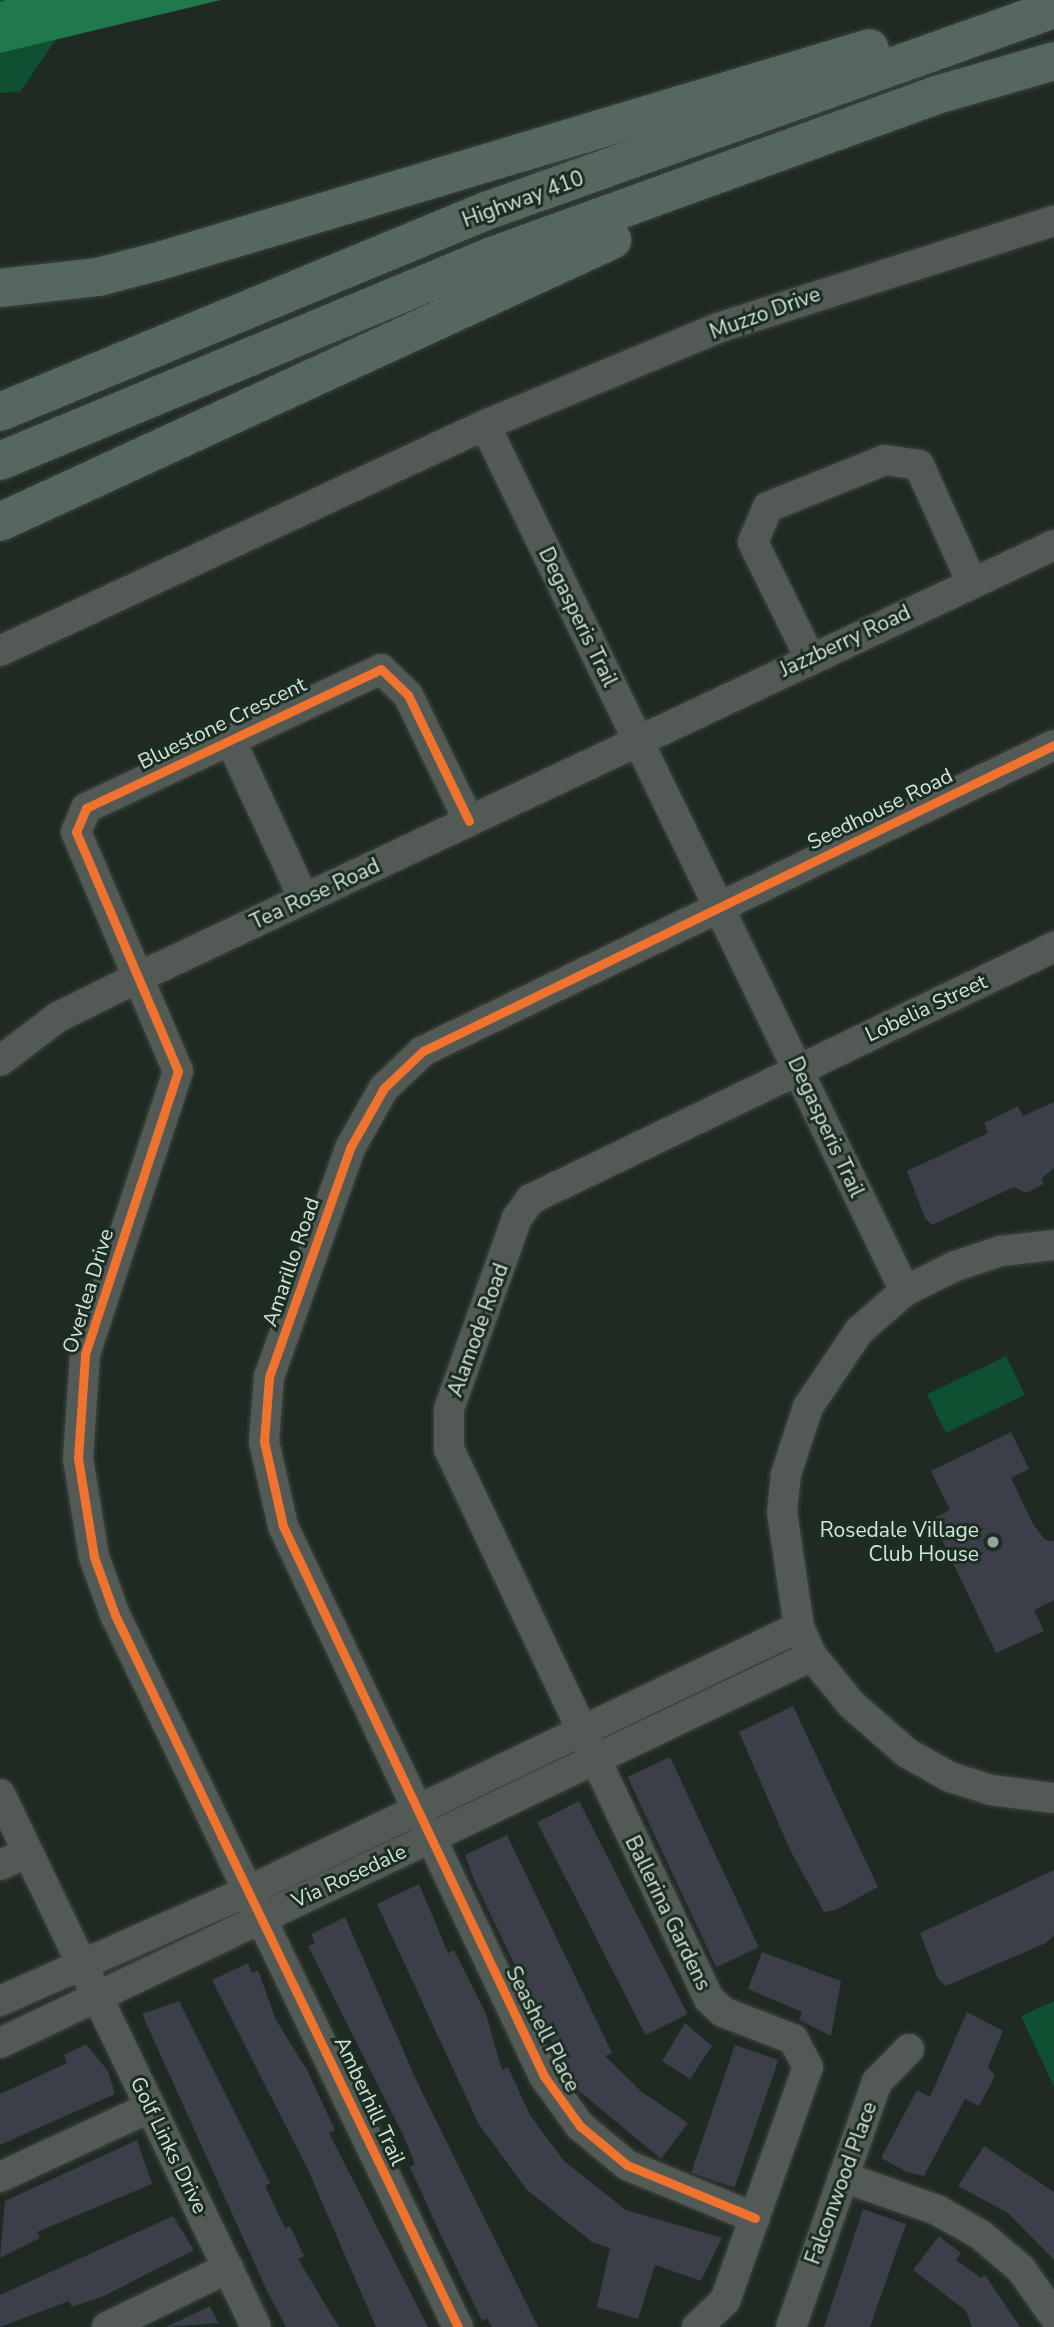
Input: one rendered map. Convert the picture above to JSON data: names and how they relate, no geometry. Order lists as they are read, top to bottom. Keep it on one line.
{"streets":{"highway":["Highway 410"],"street":["Muzzo Drive","Degasperis Trail","Jazzberry Road","Bluestone Crescent","Seedhouse Road","Tea Rose Road","Lobelia Street","Amarillo Road","Overlea Drive","Alamode Road","Via Rosedale","Ballerina Gardens","Seashell Place","Amberhill Trail","Golf Links Drive","Falconwood Place"]},"crossings":[["Muzzo Drive","Degasperis Trail"],["Degasperis Trail","Jazzberry Road"],["Degasperis Trail","Seedhouse Road"],["Degasperis Trail","Tea Rose Road"],["Degasperis Trail","Lobelia Street"],["Degasperis Trail","Amarillo Road"],["Degasperis Trail","Alamode Road"],["Jazzberry Road","Tea Rose Road"],["Bluestone Crescent","Tea Rose Road"],["Bluestone Crescent","Overlea Drive"],["Seedhouse Road","Amarillo Road"],["Tea Rose Road","Overlea Drive"],["Lobelia Street","Alamode Road"],["Amarillo Road","Via Rosedale"],["Amarillo Road","Seashell Place"],["Overlea Drive","Via Rosedale"],["Overlea Drive","Amberhill Trail"],["Alamode Road","Via Rosedale"],["Alamode Road","Ballerina Gardens"],["Via Rosedale","Ballerina Gardens"],["Via Rosedale","Seashell Place"],["Via Rosedale","Amberhill Trail"],["Via Rosedale","Golf Links Drive"],["Ballerina Gardens","Seashell Place"]],"places":["Rosedale Village Club House"]}
